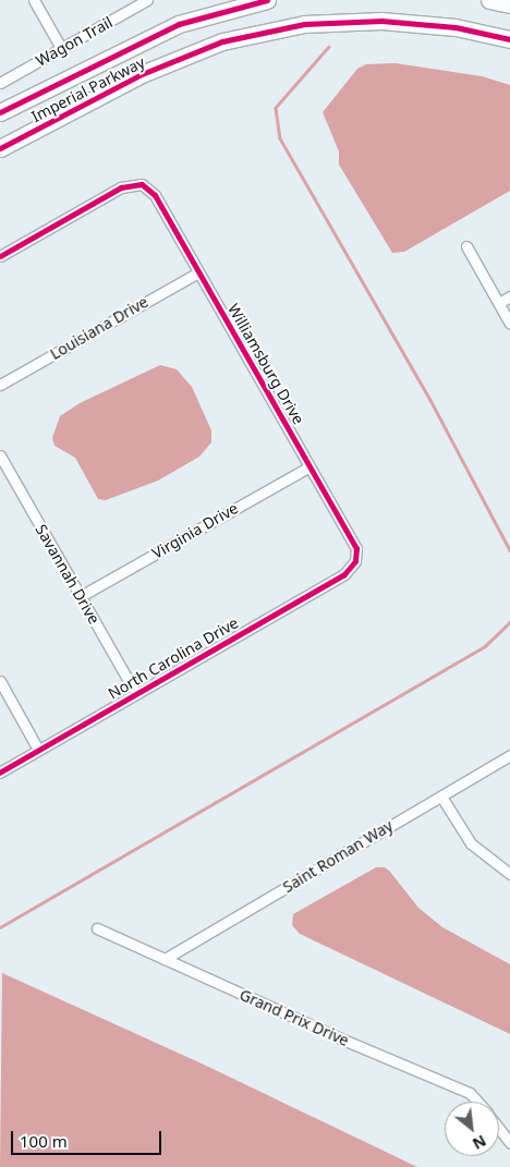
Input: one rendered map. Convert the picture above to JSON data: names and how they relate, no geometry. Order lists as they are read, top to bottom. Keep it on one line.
{"streets":{"main road":["Imperial Parkway"],"street":["Wagon Trail","Louisiana Drive","Williamsburg Drive","Virginia Drive","Savannah Drive","North Carolina Drive","Saint Roman Way","Grand Prix Drive"]},"crossings":[["Louisiana Drive","Williamsburg Drive"],["Williamsburg Drive","Virginia Drive"],["Williamsburg Drive","North Carolina Drive"],["Virginia Drive","Savannah Drive"],["Savannah Drive","North Carolina Drive"],["Saint Roman Way","Grand Prix Drive"]],"scale_bar":"100 m","north":"bottom right"}
